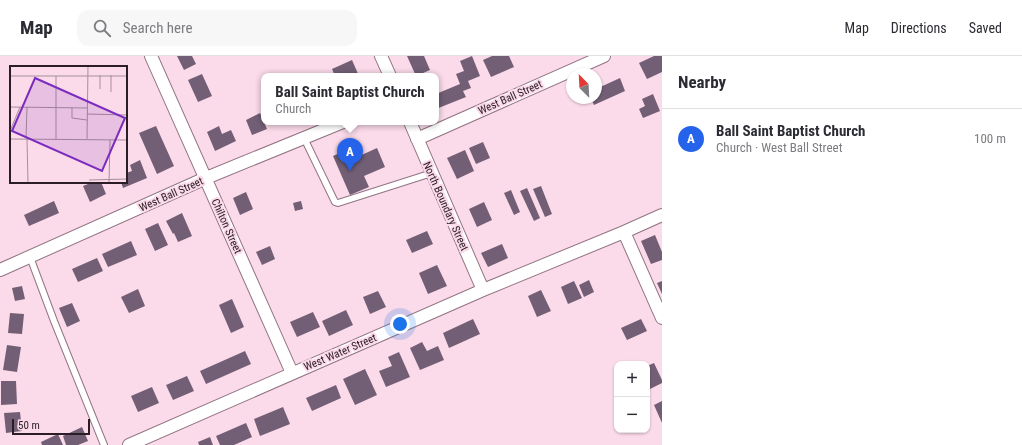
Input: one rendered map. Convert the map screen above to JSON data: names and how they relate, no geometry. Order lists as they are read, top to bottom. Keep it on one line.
{"streets":{"street":["West Ball Street","North Boundary Street","Chilton Street","West Water Street"]},"crossings":[["West Ball Street","North Boundary Street"],["West Ball Street","Chilton Street"],["North Boundary Street","West Water Street"],["Chilton Street","West Water Street"]],"scale_bar":"50 m","north":"top left","page":{"header":"Map","search":"Search here","nav":["Map","Directions","Saved"],"heading":"Nearby","popup":["Ball Saint Baptist Church","Church"],"list":[{"mark":"A","name":"Ball Saint Baptist Church","note":"Church · West Ball Street","value":"100 m"}],"pins":"A","map_buttons":["+","−"],"scale":"50 m"}}
